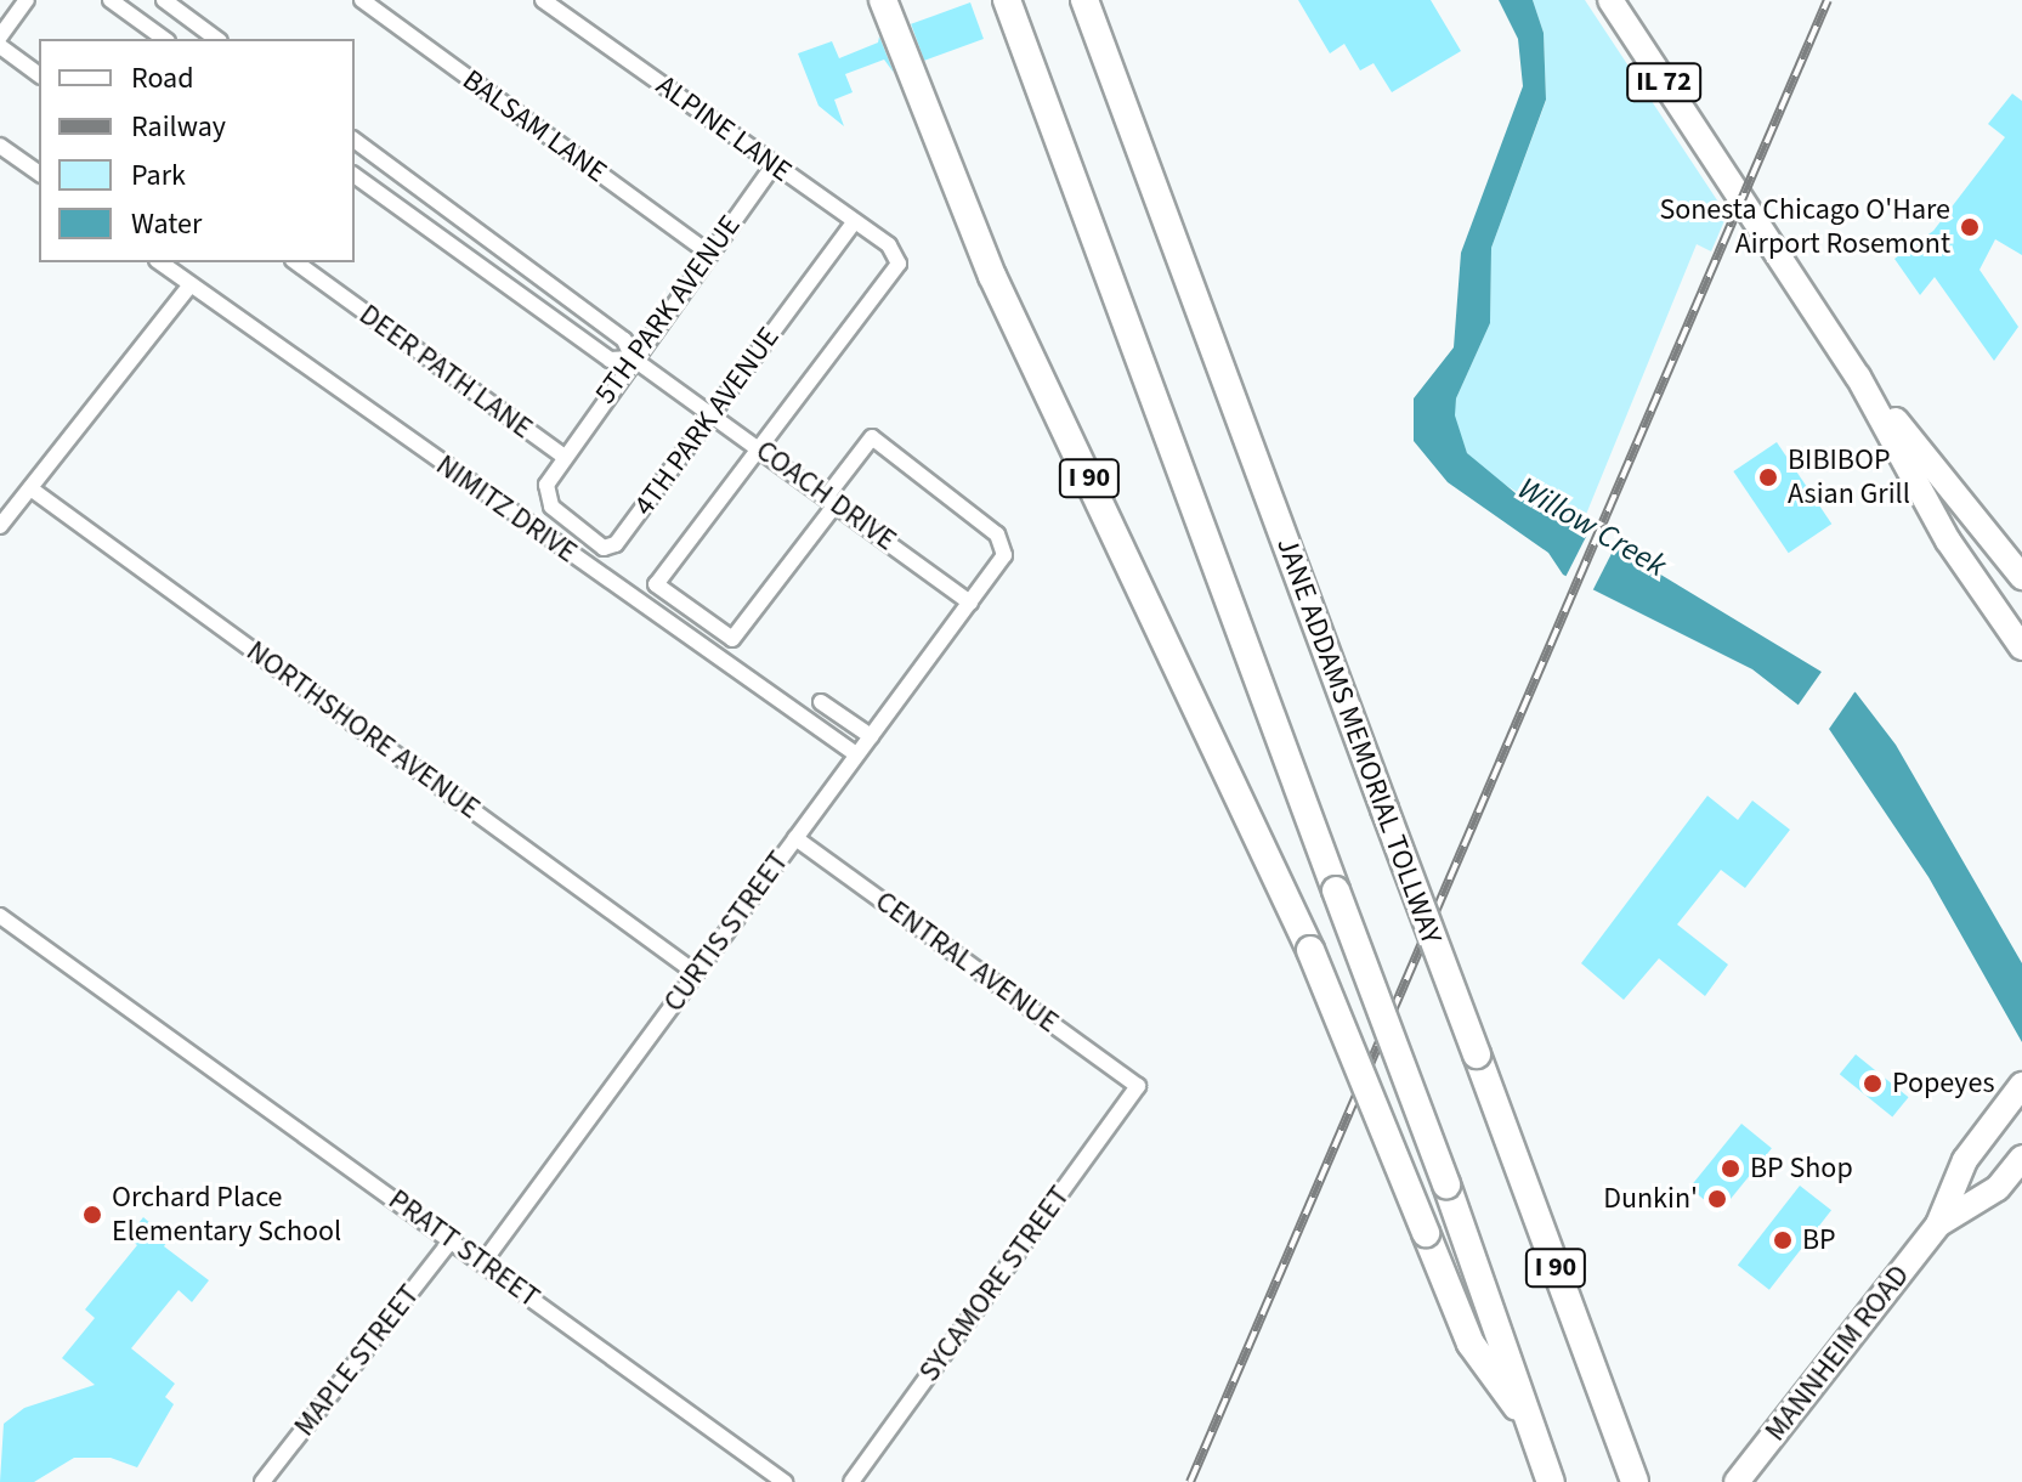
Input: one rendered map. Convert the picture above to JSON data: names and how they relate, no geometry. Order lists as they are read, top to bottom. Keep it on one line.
{"streets":{"highway":["I 90","JANE ADDAMS MEMORIAL TOLLWAY"],"main road":["IL 72","MANNHEIM ROAD"],"street":["BALSAM LANE","ALPINE LANE","5TH PARK AVENUE","DEER PATH LANE","4TH PARK AVENUE","COACH DRIVE","NIMITZ DRIVE","NORTHSHORE AVENUE","CURTIS STREET","CENTRAL AVENUE","PRATT STREET","SYCAMORE STREET","MAPLE STREET"]},"crossings":[["BALSAM LANE","5TH PARK AVENUE"],["ALPINE LANE","5TH PARK AVENUE"],["ALPINE LANE","4TH PARK AVENUE"],["ALPINE LANE","COACH DRIVE"],["5TH PARK AVENUE","DEER PATH LANE"],["5TH PARK AVENUE","COACH DRIVE"],["DEER PATH LANE","4TH PARK AVENUE"],["4TH PARK AVENUE","COACH DRIVE"],["COACH DRIVE","CURTIS STREET"],["NIMITZ DRIVE","CURTIS STREET"],["NORTHSHORE AVENUE","CURTIS STREET"],["CURTIS STREET","CENTRAL AVENUE"],["CURTIS STREET","PRATT STREET"],["CENTRAL AVENUE","SYCAMORE STREET"],["PRATT STREET","MAPLE STREET"]],"water":["Willow Creek"],"places":["Sonesta Chicago O'Hare Airport Rosemont","BIBIBOP Asian Grill","Popeyes","BP Shop","Dunkin'","Orchard Place Elementary School","BP"],"legend":["Road","Railway","Park","Water"]}
